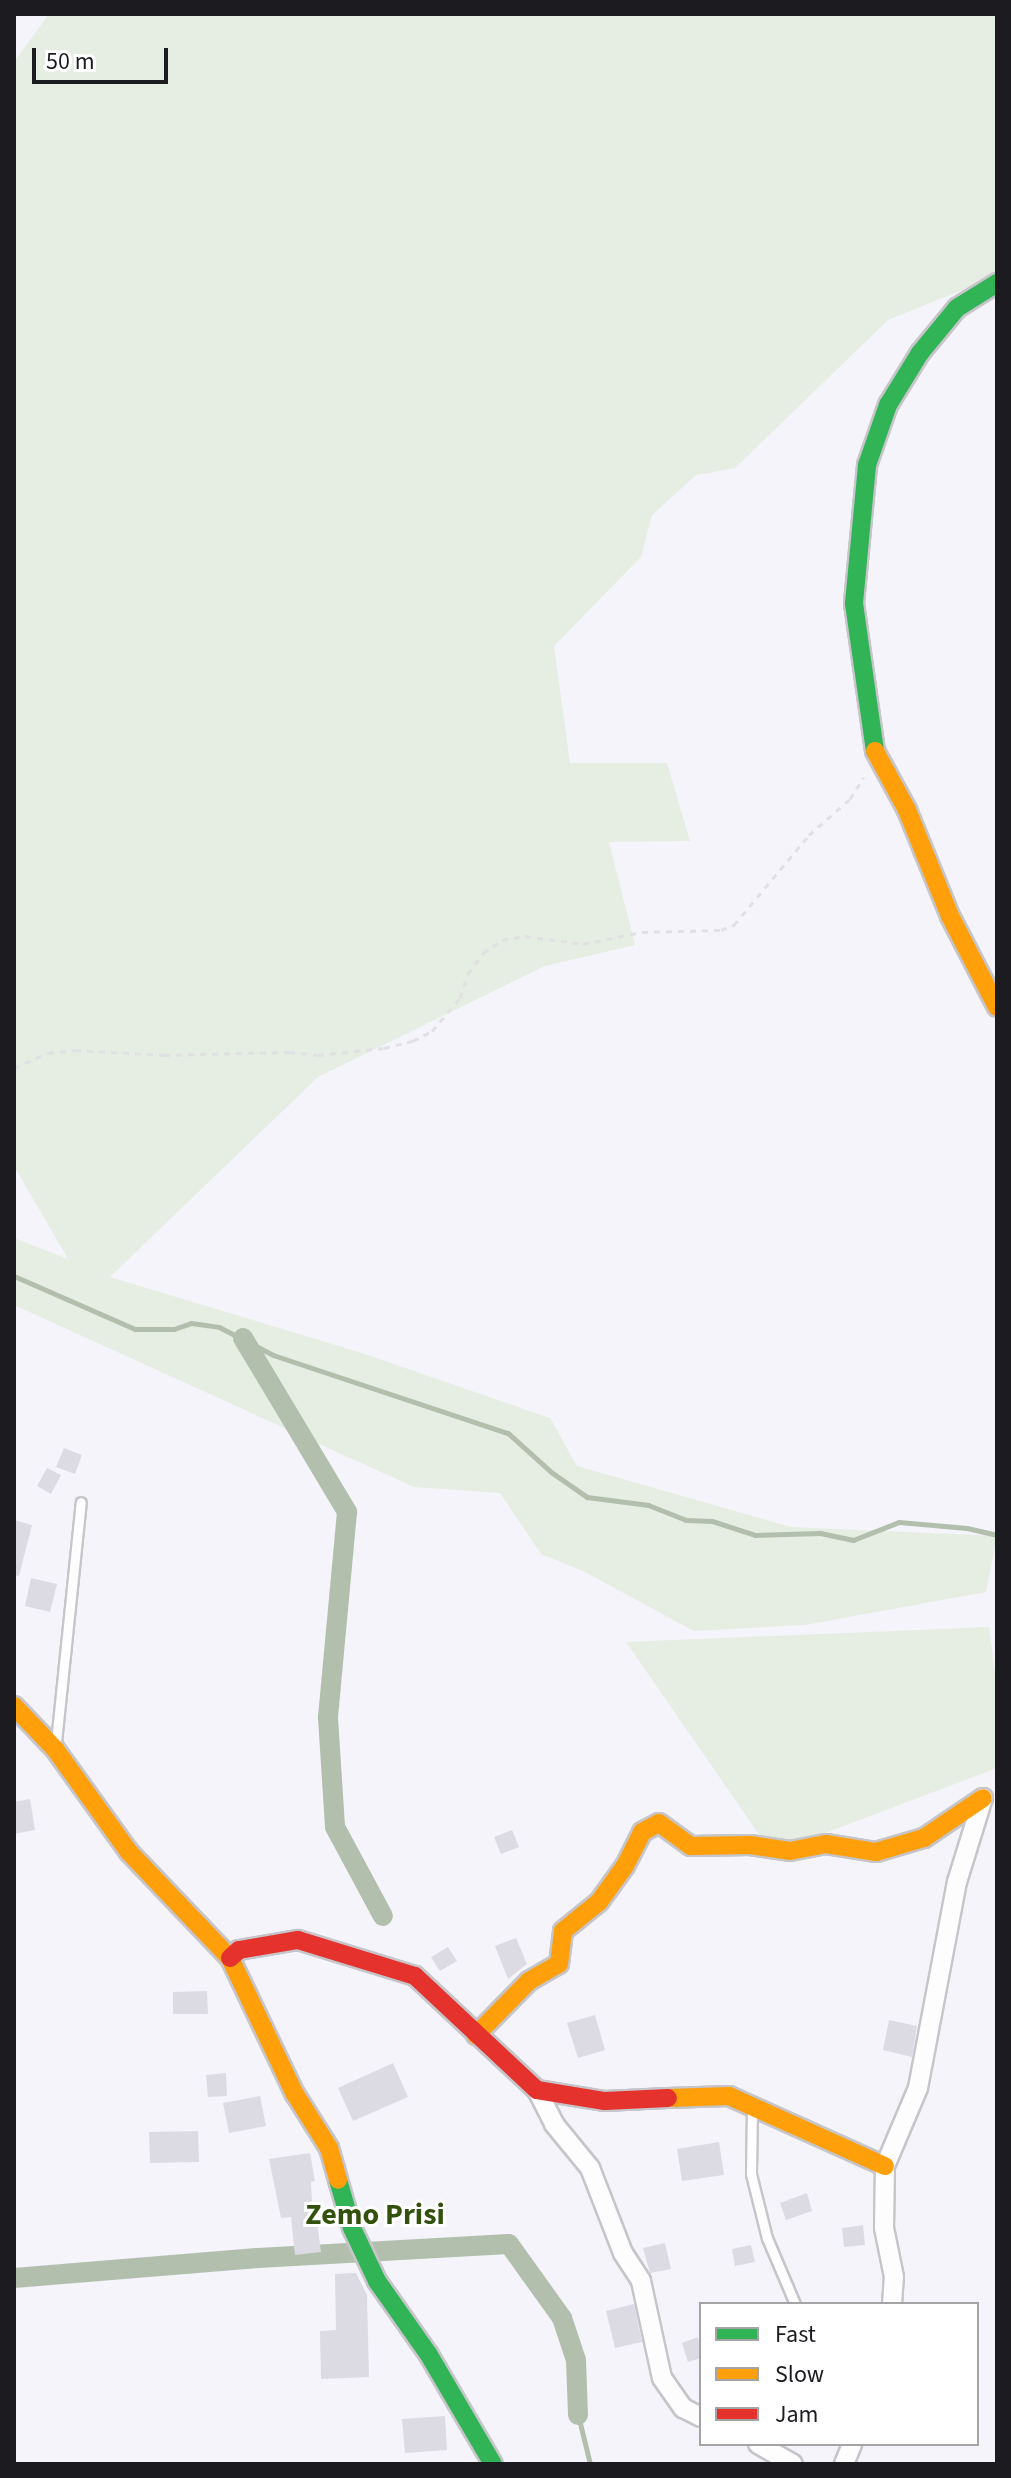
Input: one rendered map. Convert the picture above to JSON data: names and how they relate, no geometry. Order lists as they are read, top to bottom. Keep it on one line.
{"districts":["Zemo Prisi"],"legend":["Fast","Slow","Jam"],"scale_bar":"50 m"}
